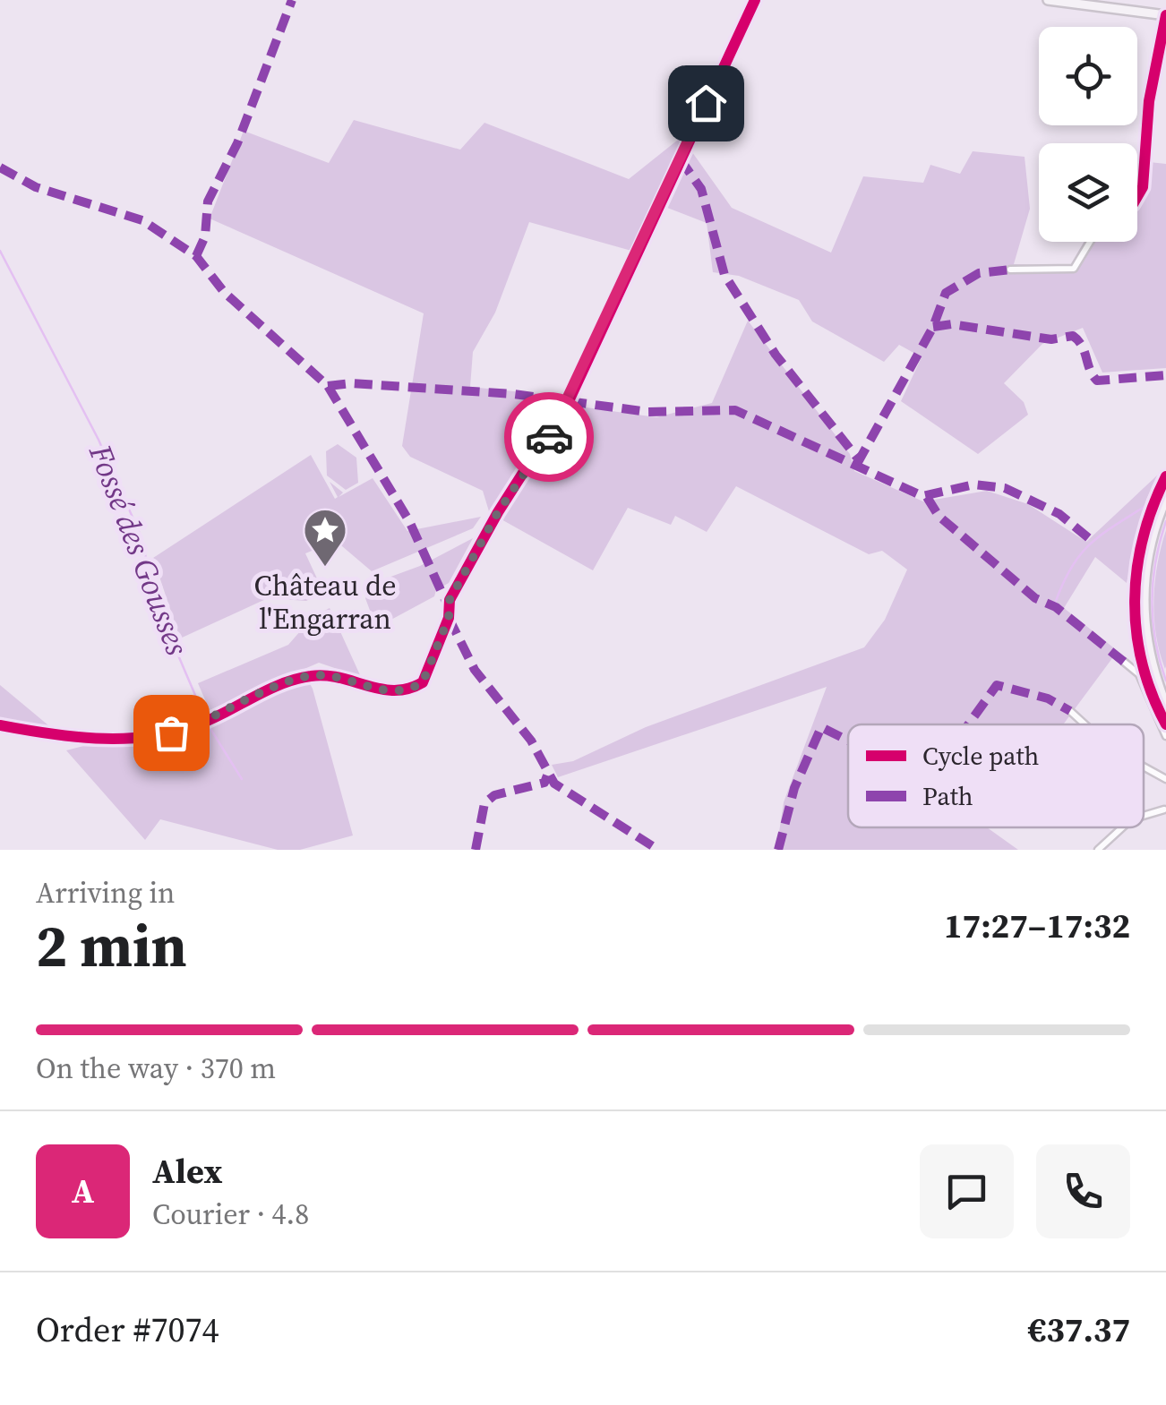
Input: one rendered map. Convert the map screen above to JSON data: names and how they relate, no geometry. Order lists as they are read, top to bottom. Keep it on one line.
{"water":["Fossé des Gousses"],"places":{"place":["Château de l'Engarran"]},"legend":["Cycle path","Path"],"page":{"heading":["2 min","Arriving in","17:27–17:32"],"panel":["Alex","Courier · 4.8","Order #7074","€37.37"],"bar":"On the way · 370 m","round":"A"}}
